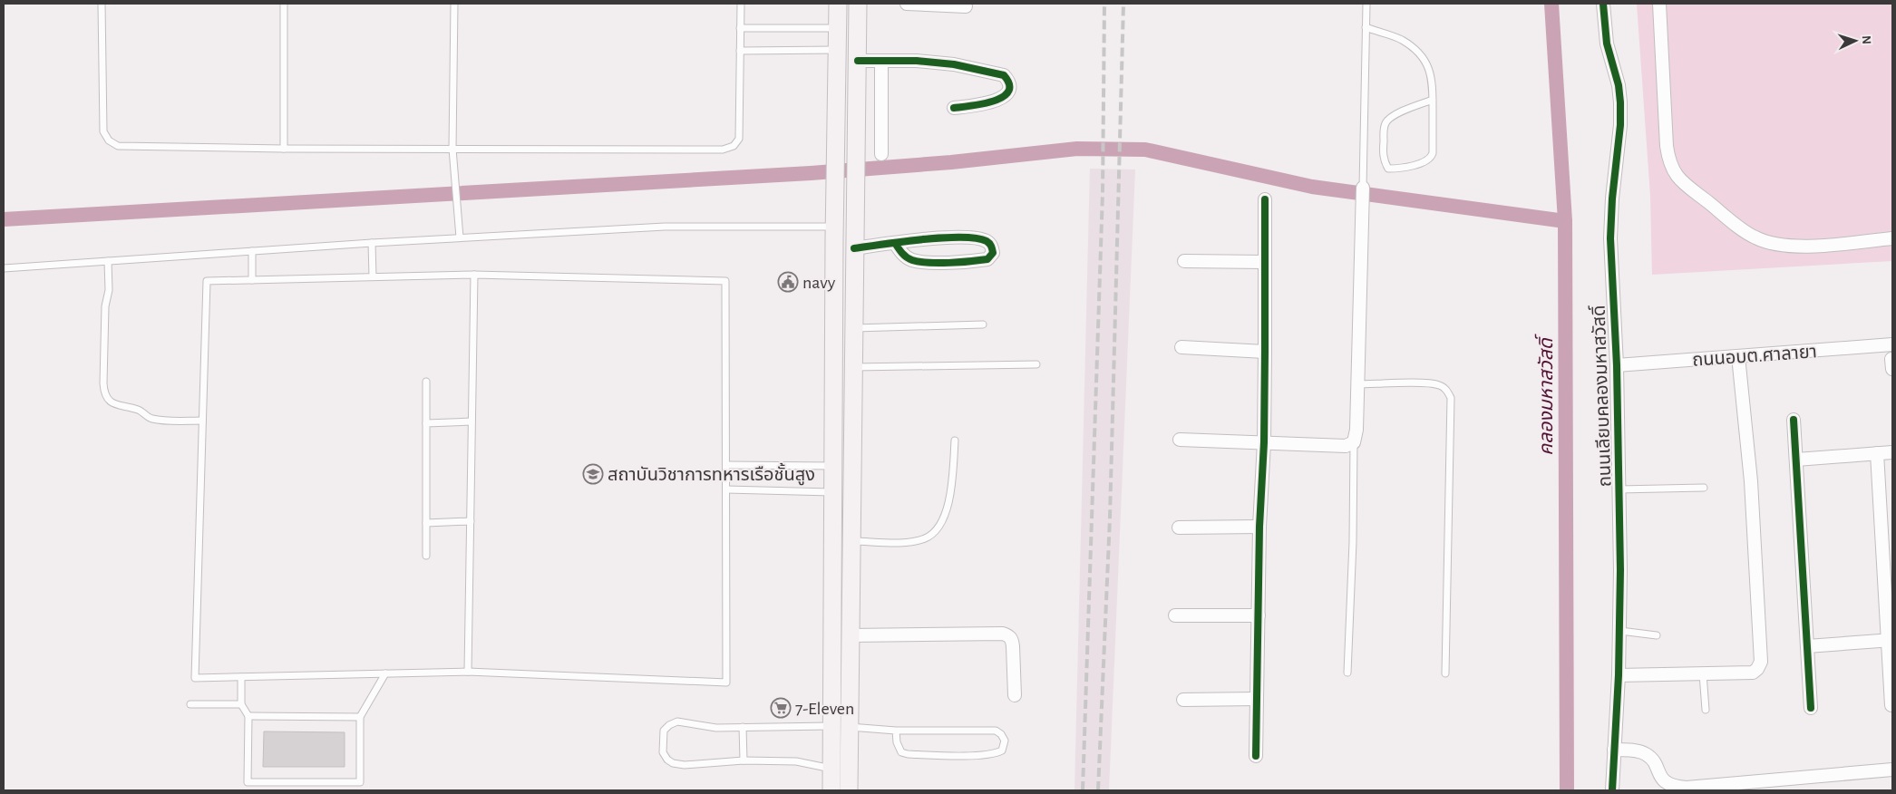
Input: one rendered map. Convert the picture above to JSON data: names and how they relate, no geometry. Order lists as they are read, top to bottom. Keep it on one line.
{"streets":{"street":["ถนนอบต.ศาลายา","ถนนเลียบคลองมหาสวัสดิ์"]},"crossings":[["ถนนอบต.ศาลายา","ถนนเลียบคลองมหาสวัสดิ์"]],"water":["คลองมหาสวัสดิ์"],"places":{"public building":["navy"],"school or university":["สถาบันวิชาการทหารเรือชั้นสูง"],"supermarket":["7-Eleven"]},"north":"right"}
